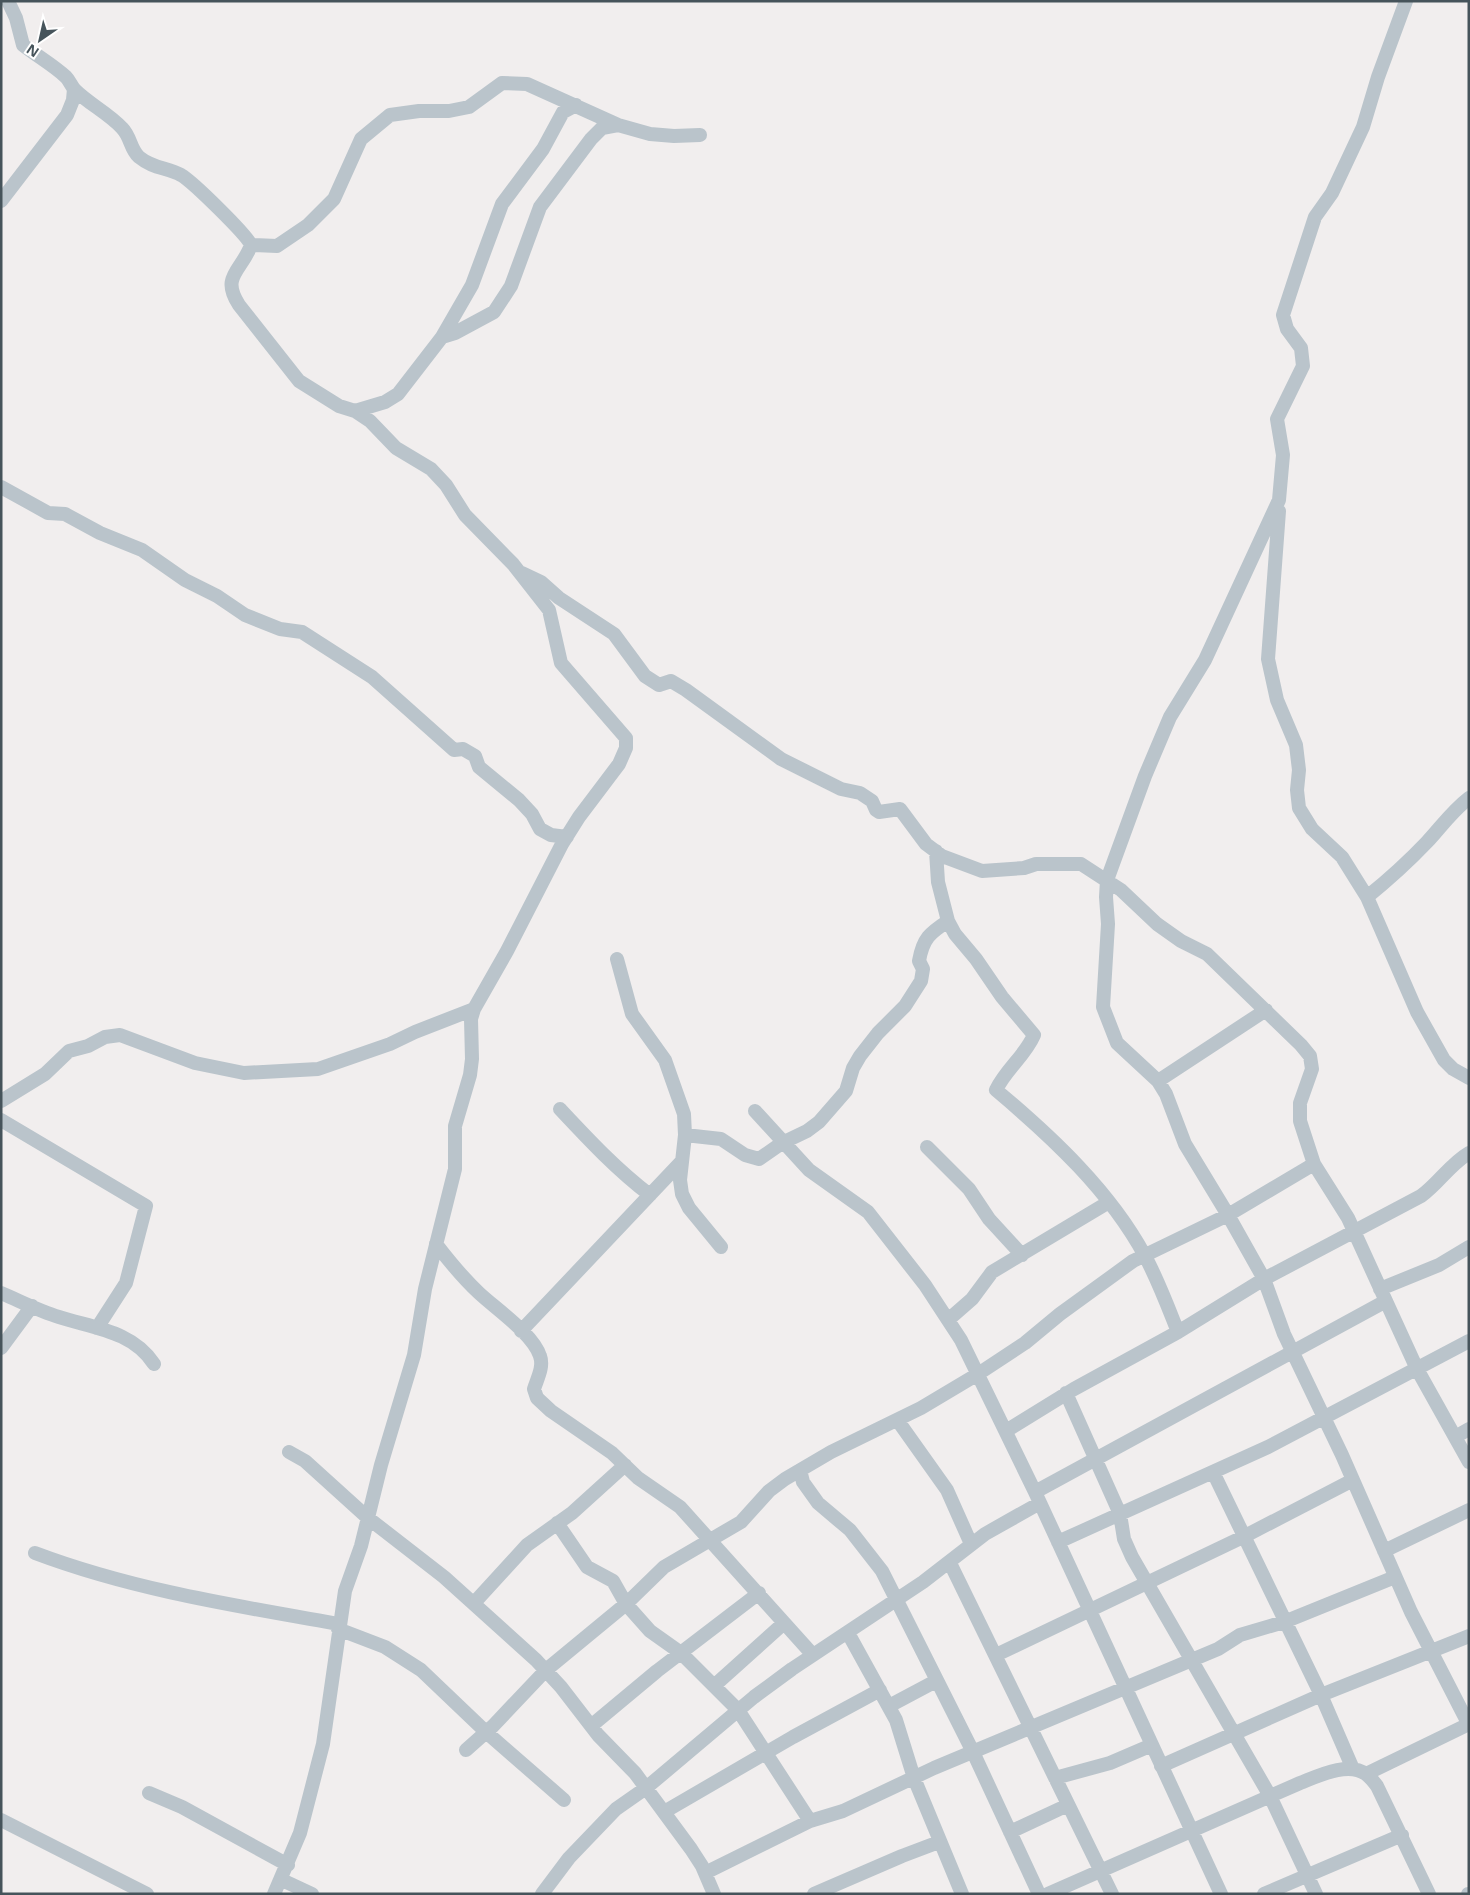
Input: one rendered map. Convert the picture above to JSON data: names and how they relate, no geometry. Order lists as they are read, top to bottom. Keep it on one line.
{"north":"bottom left"}
